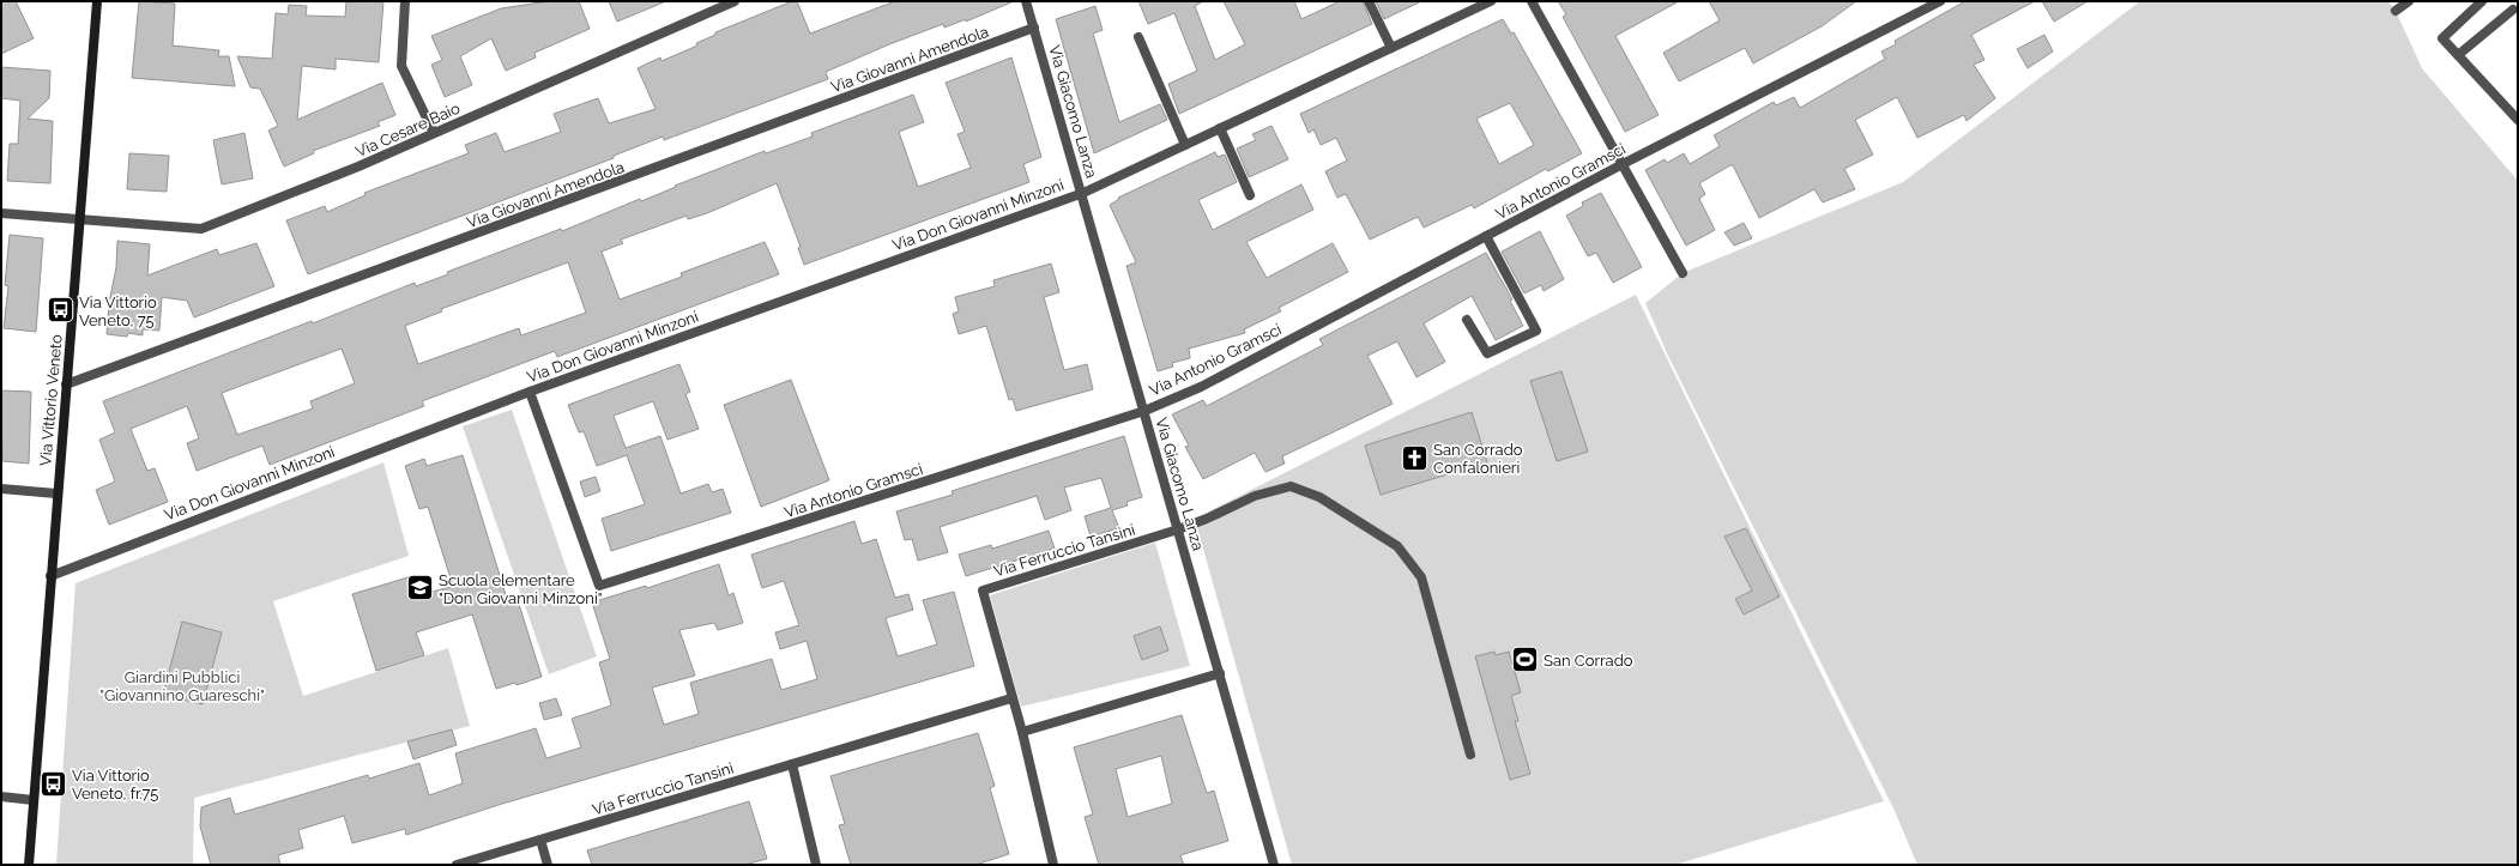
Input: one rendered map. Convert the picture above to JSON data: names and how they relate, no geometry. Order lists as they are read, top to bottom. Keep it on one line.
{"streets":{"main road":["Via Vittorio Veneto"],"street":["Via Giovanni Amendola","Via Giacomo Lanza","Via Cesare Baio","Via Antonio Gramsci","Via Don Giovanni Minzoni","Via Ferruccio Tansini"]},"crossings":[["Via Giovanni Amendola","Via Giacomo Lanza"],["Via Giovanni Amendola","Via Vittorio Veneto"],["Via Giacomo Lanza","Via Antonio Gramsci"],["Via Giacomo Lanza","Via Don Giovanni Minzoni"],["Via Giacomo Lanza","Via Ferruccio Tansini"],["Via Cesare Baio","Via Vittorio Veneto"],["Via Antonio Gramsci","Via Don Giovanni Minzoni"],["Via Don Giovanni Minzoni","Via Vittorio Veneto"]],"parks":["Giardini Pubblici \"Giovannino Guareschi\""],"places":{"bus stop":["Via Vittorio Veneto, 75","Via Vittorio Veneto, fr.75"],"church":["San Corrado Confalonieri"],"school or university":["Scuola elementare \"Don Giovanni Minzoni\""],"sports":["San Corrado"]}}
